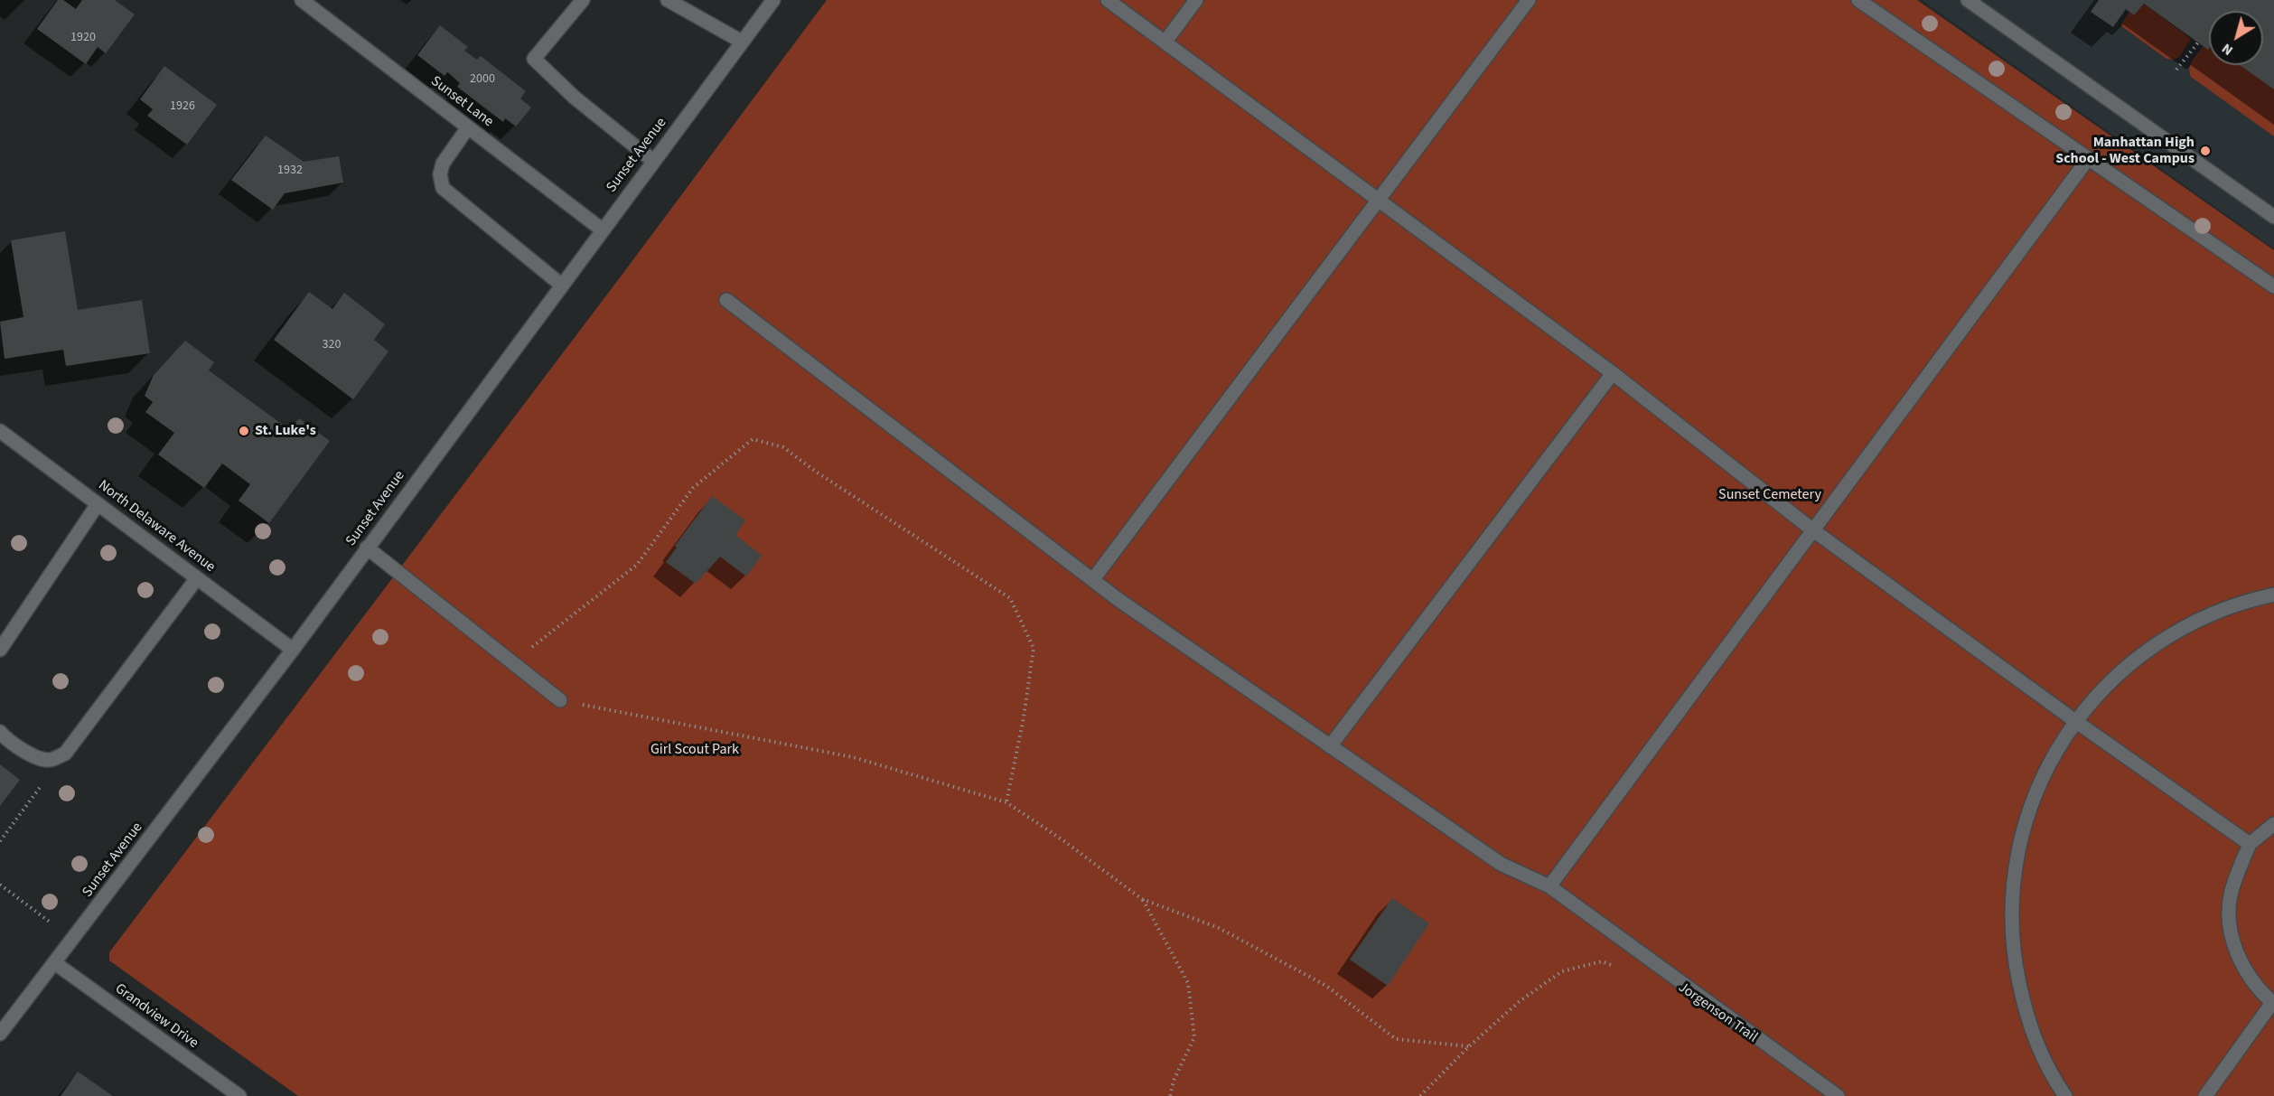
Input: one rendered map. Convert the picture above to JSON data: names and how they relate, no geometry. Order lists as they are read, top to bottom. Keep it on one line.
{"streets":{"street":["Sunset Lane","Sunset Avenue","North Delaware Avenue","Grandview Drive"]},"crossings":[["Sunset Lane","Sunset Avenue"],["Sunset Avenue","North Delaware Avenue"],["Sunset Avenue","Grandview Drive"]],"parks":["Sunset Cemetery","Girl Scout Park"],"places":["Manhattan High School - West Campus","St. Luke's"],"house_numbers":["1920","2000","1926","1932","320"],"north":"bottom left"}
